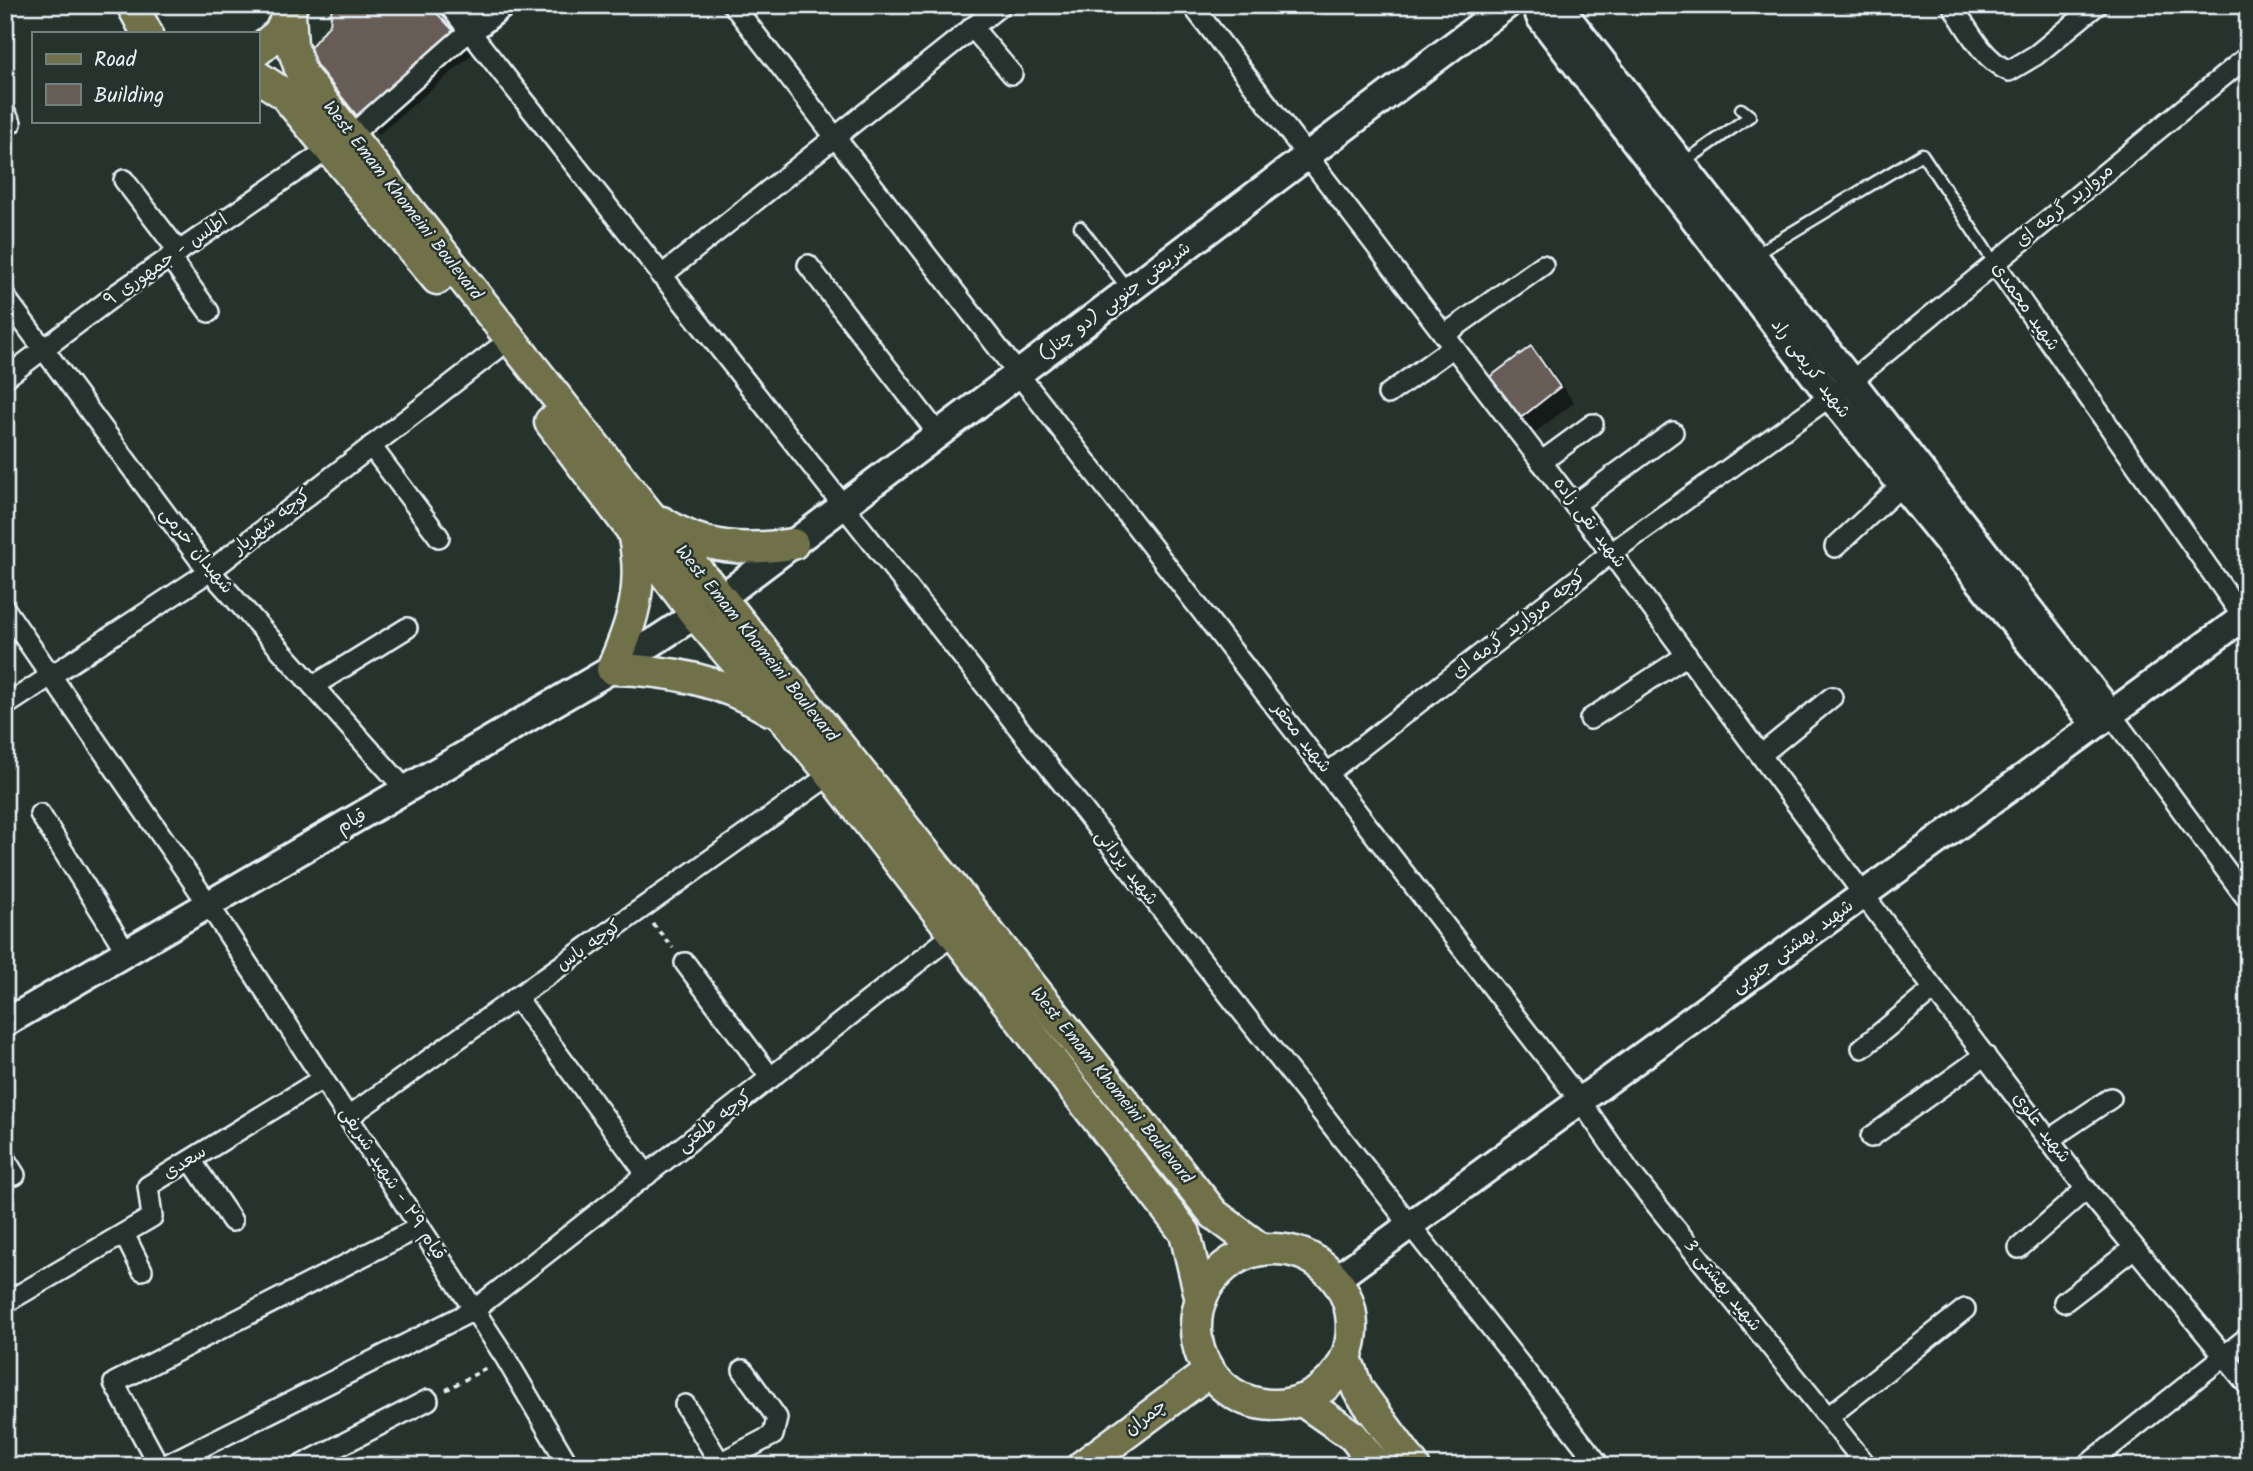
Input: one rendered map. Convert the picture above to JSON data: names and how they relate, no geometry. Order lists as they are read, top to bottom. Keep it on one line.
{"streets":{"main road":["West Emam Khomeini Boulevard","شریعتی جنوبی (دو چنار)","شهید کریمی راد","قیام","شهید بهشتی جنوبی","چمران"],"street":["مروارید گرمه ای","اطلس - جمهوری ۹","شهید محمدی","کوچه شهریار","شهید نقی زاده","شهیدان خرمی","کوچه مروارید گرمه ای","شهید محقر","شهید یزدانی","کوچه یاس","کوچه طلعتی","شهید علوی","سعدی","قیام ۲۹ - شهید شریفی","شهید بهشتی 3"]},"crossings":[["West Emam Khomeini Boulevard","اطلس - جمهوری ۹"],["West Emam Khomeini Boulevard","شریعتی جنوبی (دو چنار)"],["West Emam Khomeini Boulevard","کوچه شهریار"],["West Emam Khomeini Boulevard","قیام"],["West Emam Khomeini Boulevard","کوچه یاس"],["West Emam Khomeini Boulevard","شهید بهشتی جنوبی"],["West Emam Khomeini Boulevard","کوچه طلعتی"],["West Emam Khomeini Boulevard","چمران"],["مروارید گرمه ای","شهید محمدی"],["مروارید گرمه ای","شهید کریمی راد"],["مروارید گرمه ای","کوچه مروارید گرمه ای"],["اطلس - جمهوری ۹","شهیدان خرمی"],["اطلس - جمهوری ۹","شهید یزدانی"],["شریعتی جنوبی (دو چنار)","شهید نقی زاده"],["شریعتی جنوبی (دو چنار)","شهید محقر"],["شریعتی جنوبی (دو چنار)","قیام"],["شریعتی جنوبی (دو چنار)","شهید یزدانی"],["شهید محمدی","شهید کریمی راد"],["شهید محمدی","شهید بهشتی جنوبی"],["شهید کریمی راد","کوچه مروارید گرمه ای"],["شهید کریمی راد","شهید بهشتی جنوبی"],["کوچه شهریار","شهیدان خرمی"],["کوچه شهریار","قیام ۲۹ - شهید شریفی"],["شهید نقی زاده","کوچه مروارید گرمه ای"],["شهید نقی زاده","شهید بهشتی جنوبی"],["شهید نقی زاده","شهید علوی"],["شهیدان خرمی","قیام"],["کوچه مروارید گرمه ای","شهید محقر"],["شهید محقر","شهید بهشتی جنوبی"],["شهید محقر","شهید بهشتی 3"],["قیام","قیام ۲۹ - شهید شریفی"],["شهید یزدانی","شهید بهشتی جنوبی"],["کوچه یاس","قیام ۲۹ - شهید شریفی"],["شهید بهشتی جنوبی","شهید علوی"],["شهید بهشتی جنوبی","شهید بهشتی 3"],["شهید بهشتی جنوبی","چمران"],["کوچه طلعتی","قیام ۲۹ - شهید شریفی"],["سعدی","قیام ۲۹ - شهید شریفی"]],"legend":["Road","Building"]}
